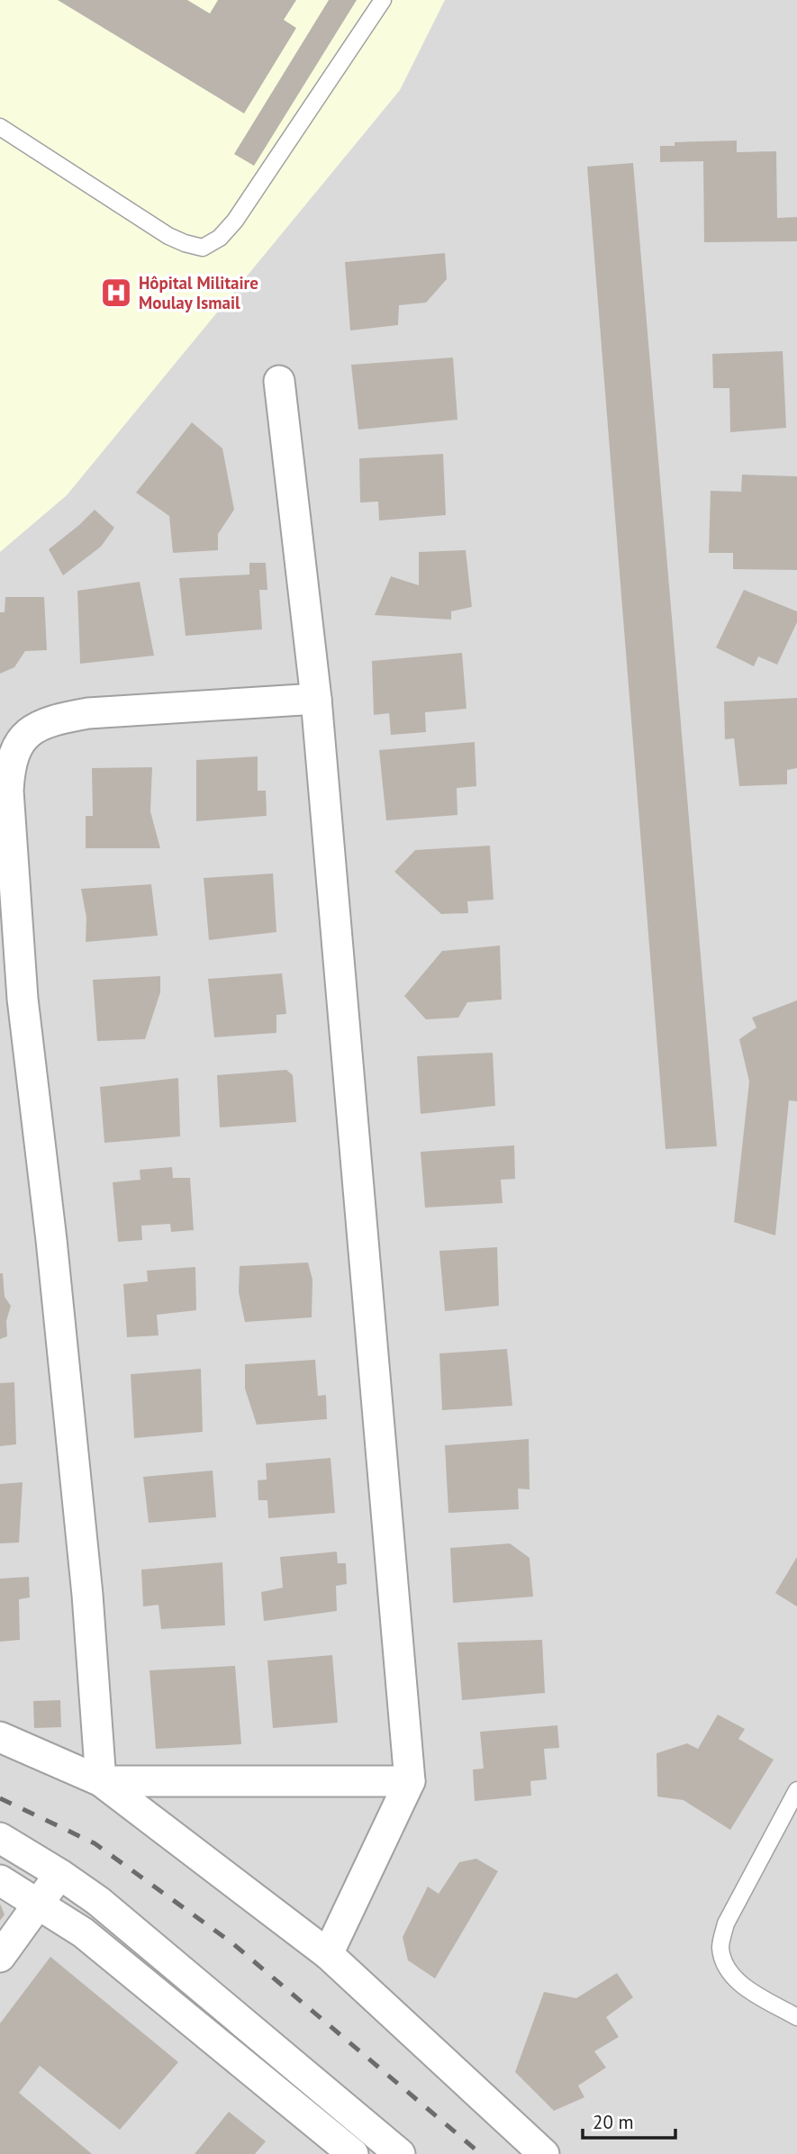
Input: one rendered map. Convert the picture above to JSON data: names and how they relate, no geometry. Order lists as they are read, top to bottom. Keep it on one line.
{"places":{"hospital":["Hôpital Militaire Moulay Ismail"]},"scale_bar":"20 m"}
